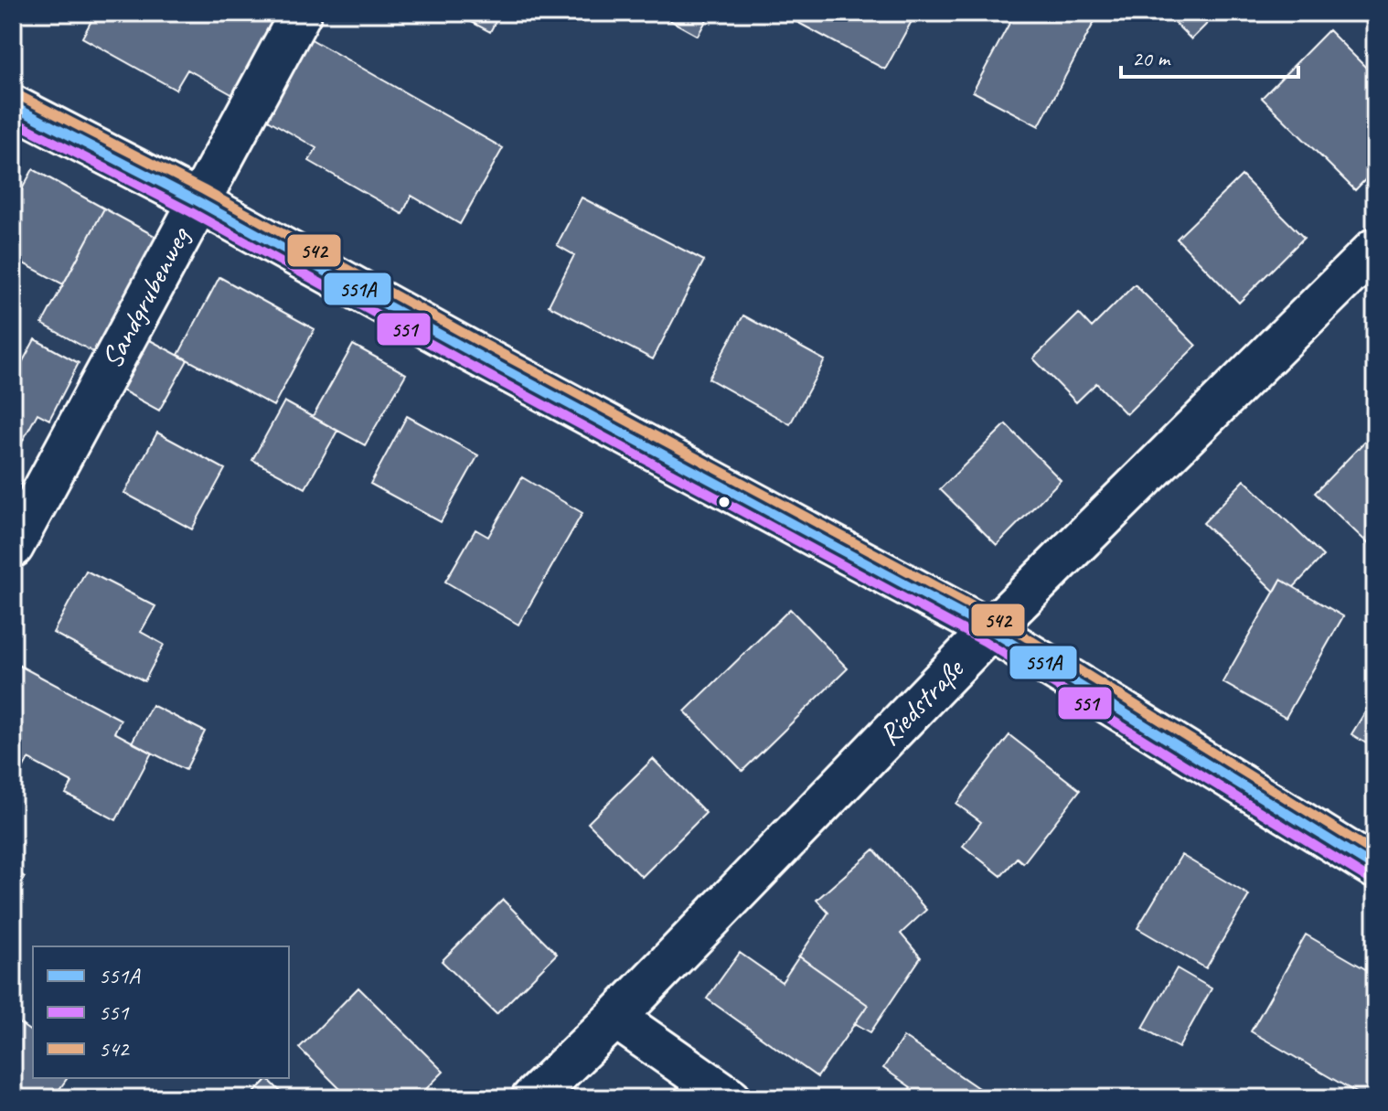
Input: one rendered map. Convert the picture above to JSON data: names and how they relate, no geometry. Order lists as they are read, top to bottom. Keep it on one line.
{"streets":{"street":["Sandgrubenweg","Riedstraße"]},"lines":["transit line 542","transit line 551A","transit line 551"],"legend":["551A","551","542"],"scale_bar":"20 m"}
